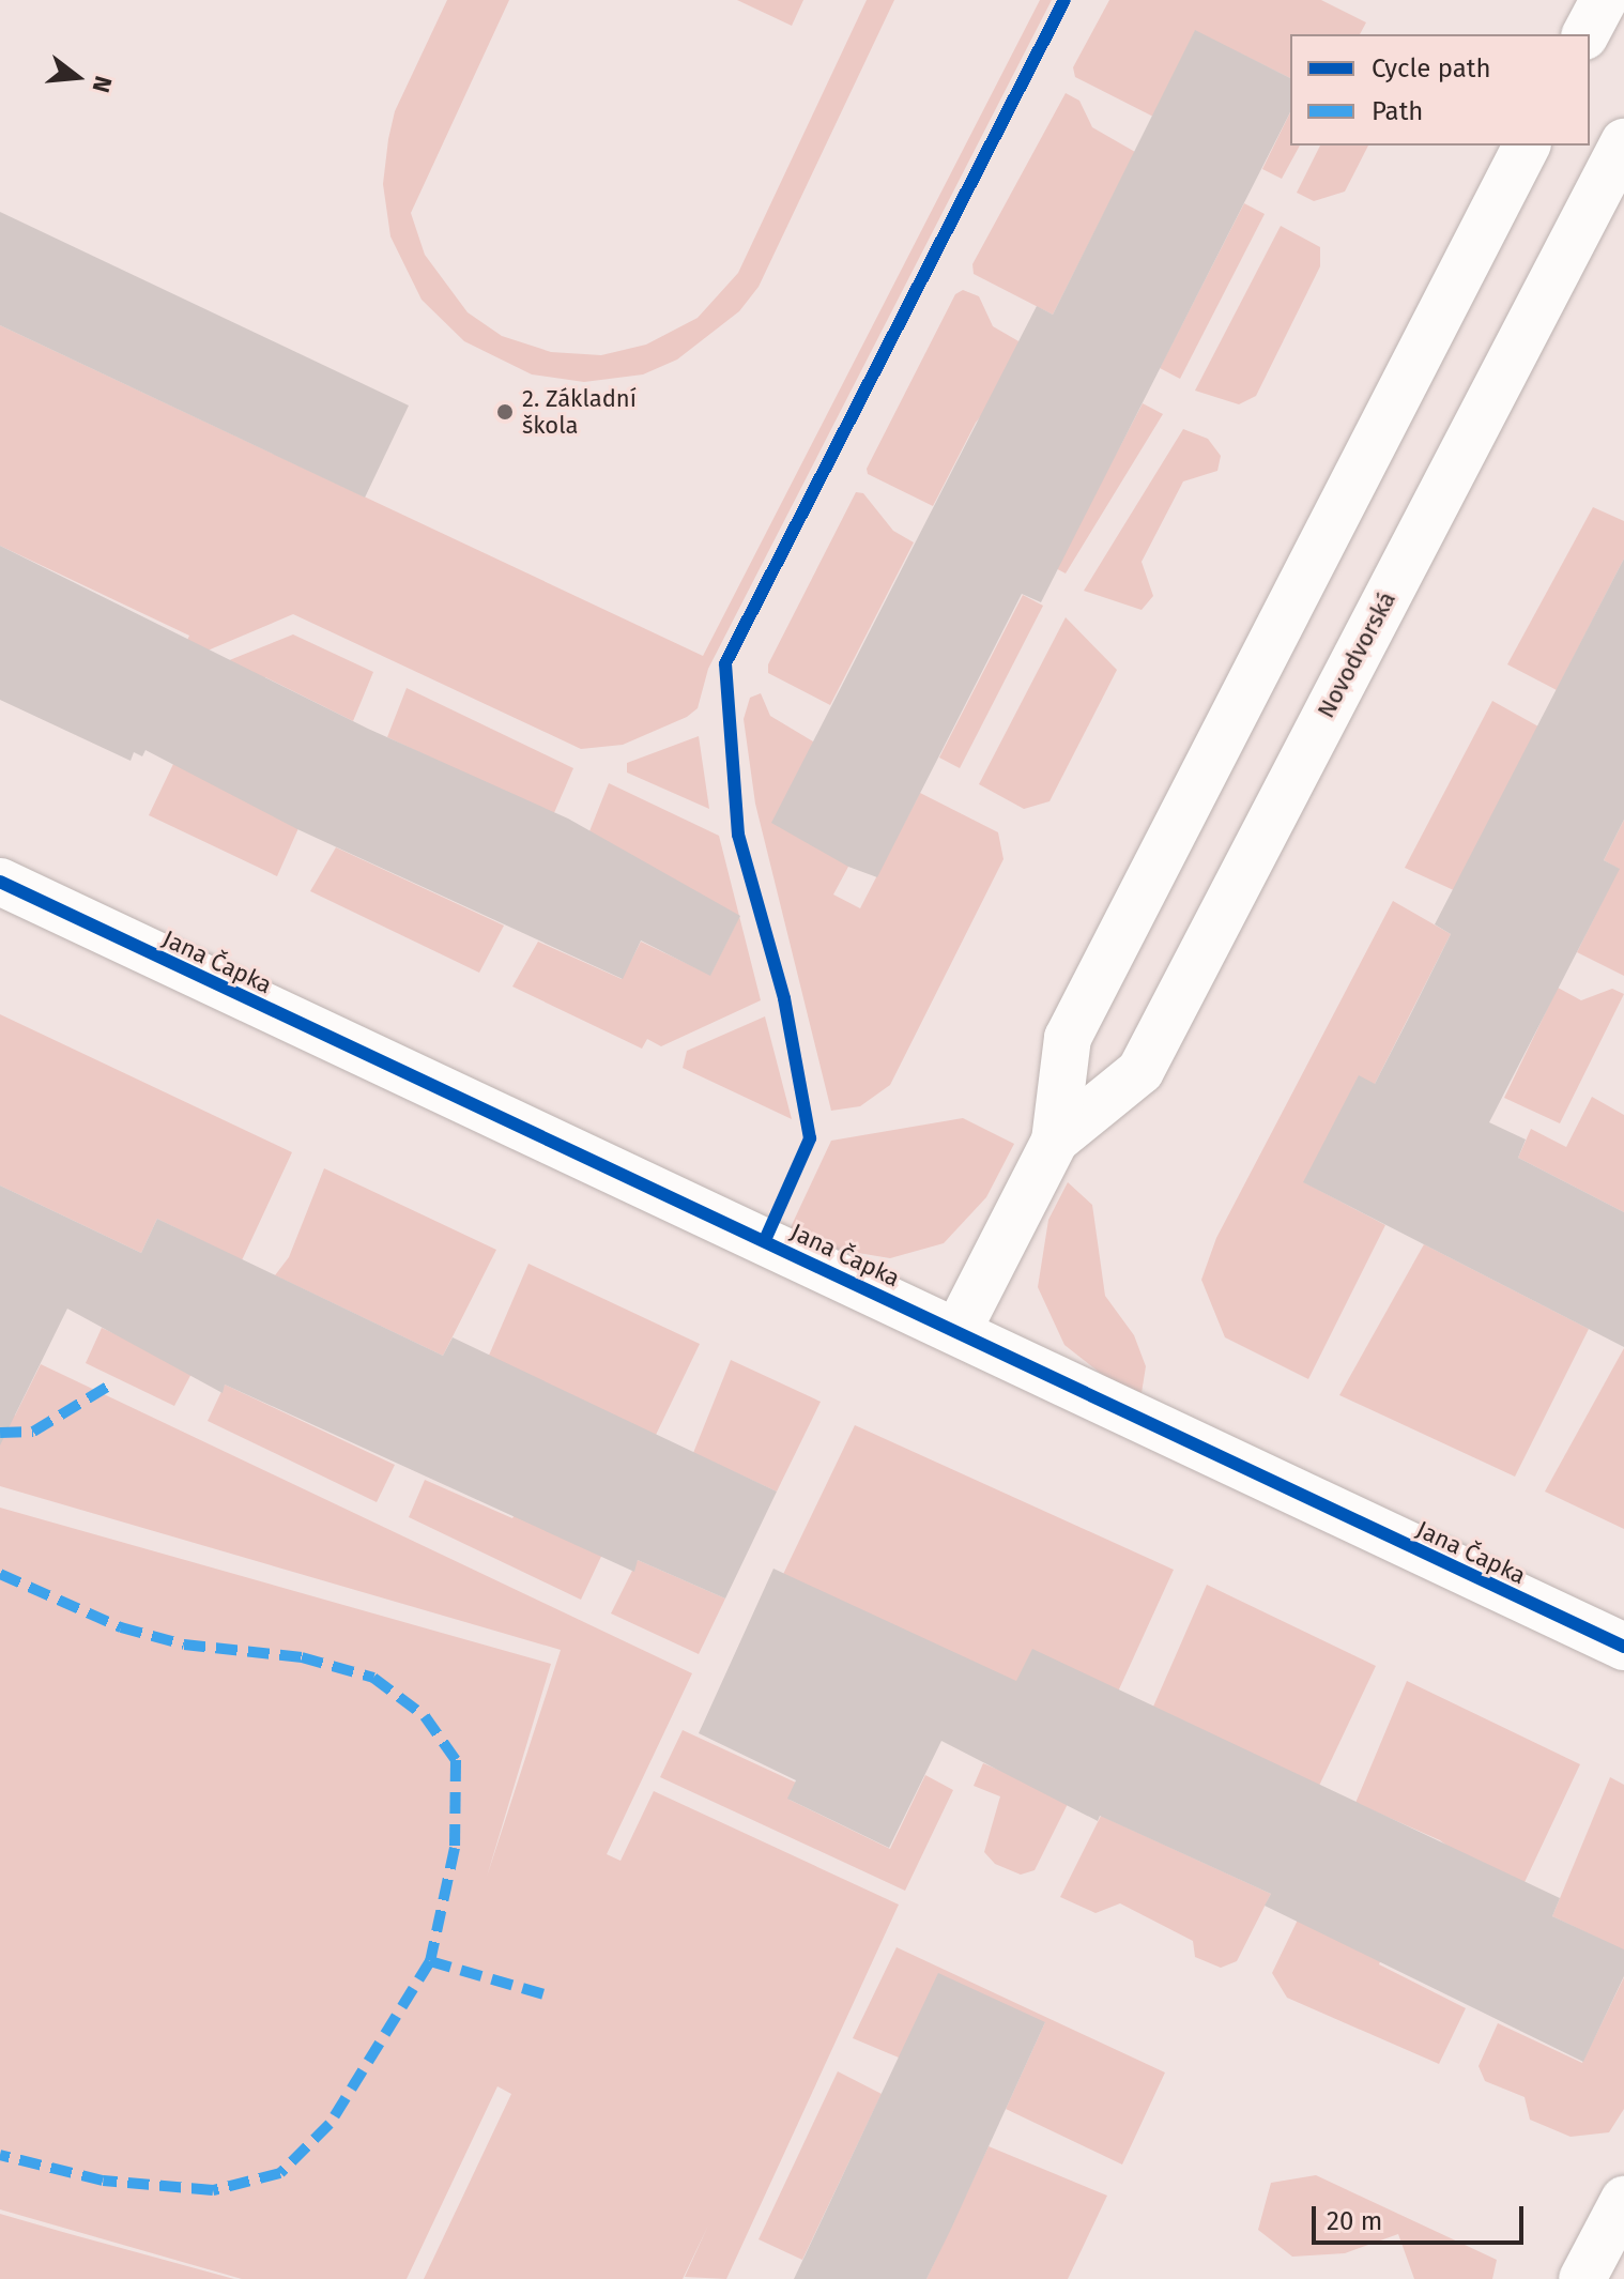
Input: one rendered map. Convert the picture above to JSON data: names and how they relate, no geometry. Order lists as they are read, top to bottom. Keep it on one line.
{"streets":{"street":["Novodvorská","Jana Čapka"]},"crossings":[["Novodvorská","Jana Čapka"]],"places":["2. Základní škola"],"legend":["Cycle path","Path"],"scale_bar":"20 m","north":"right"}
